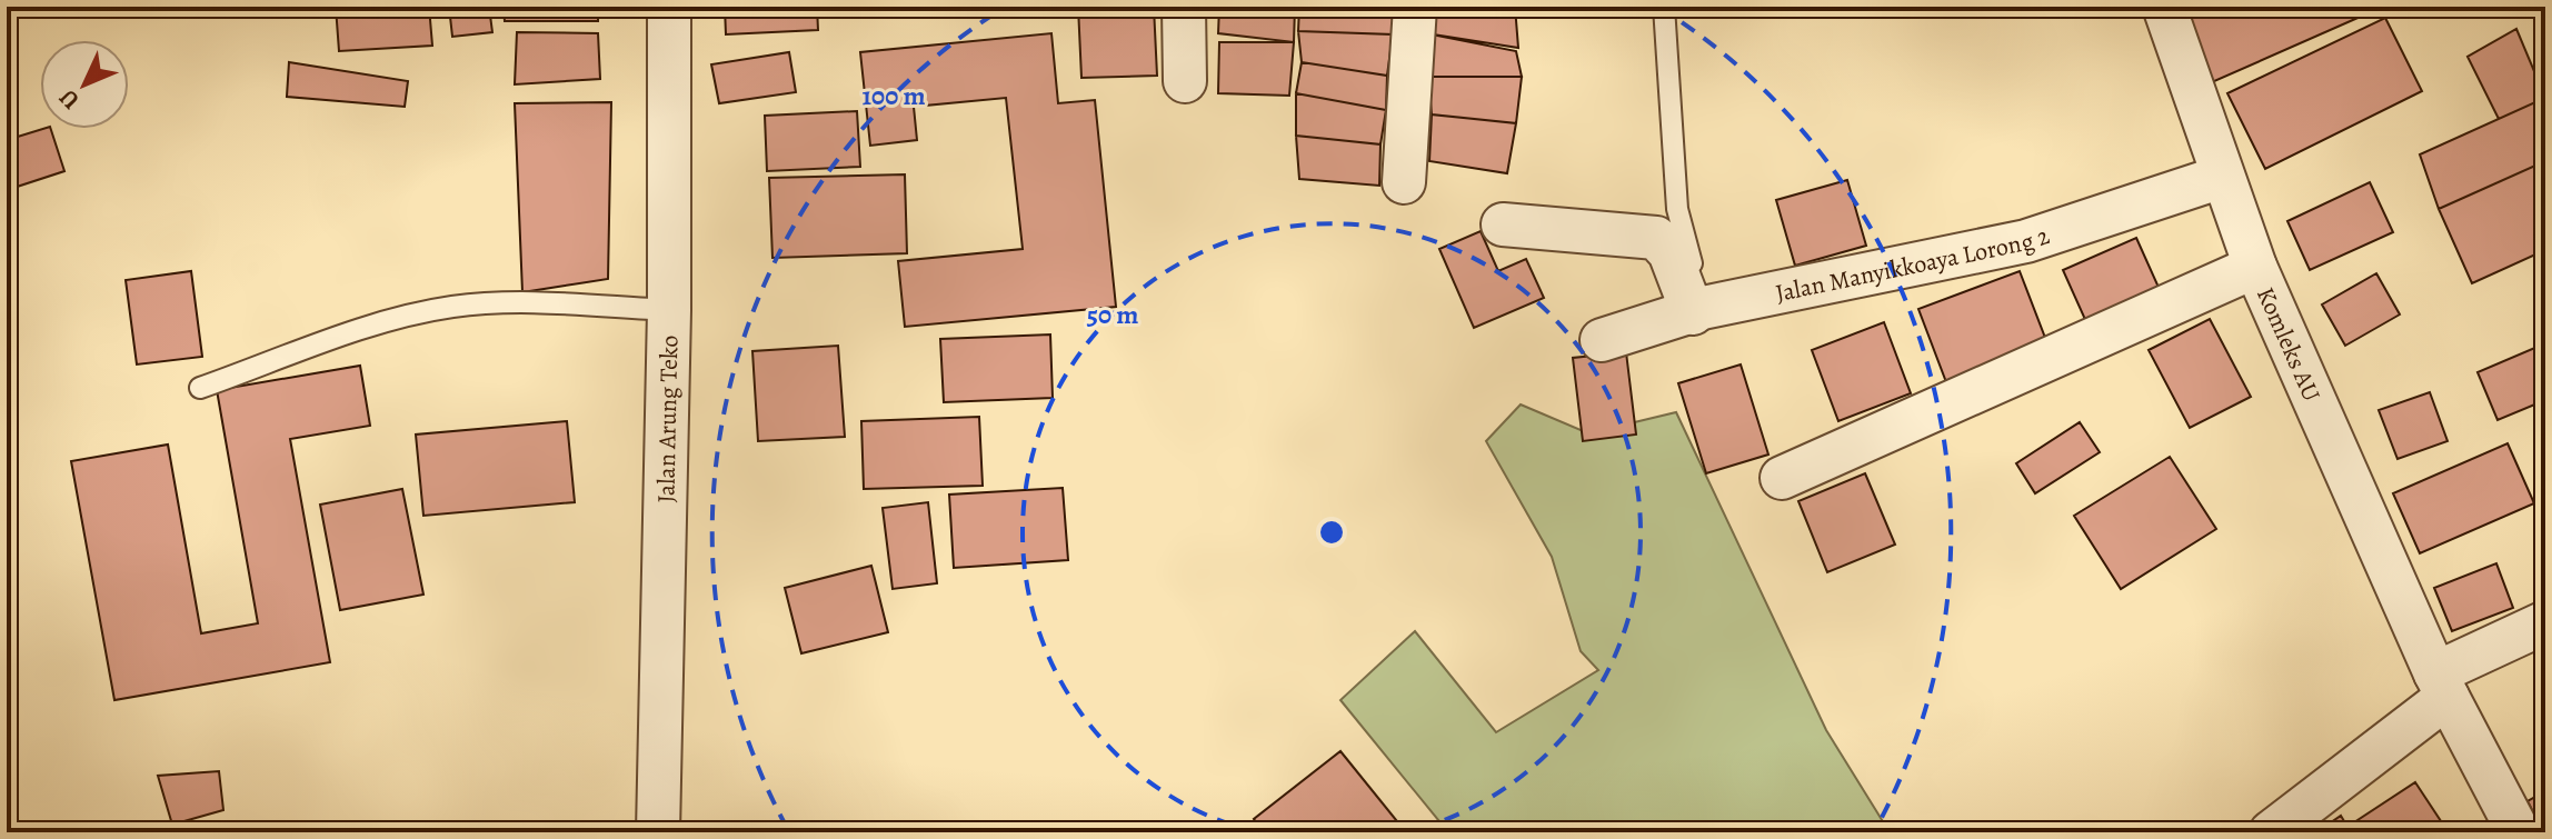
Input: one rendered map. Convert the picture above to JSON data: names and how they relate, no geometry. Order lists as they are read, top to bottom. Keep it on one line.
{"streets":{"street":["Jalan Manyikkoaya Lorong 2","Komleks AU","Jalan Arung Teko"]},"crossings":[["Jalan Manyikkoaya Lorong 2","Komleks AU"]],"north":"bottom left","rings":["100 m","50 m"]}
